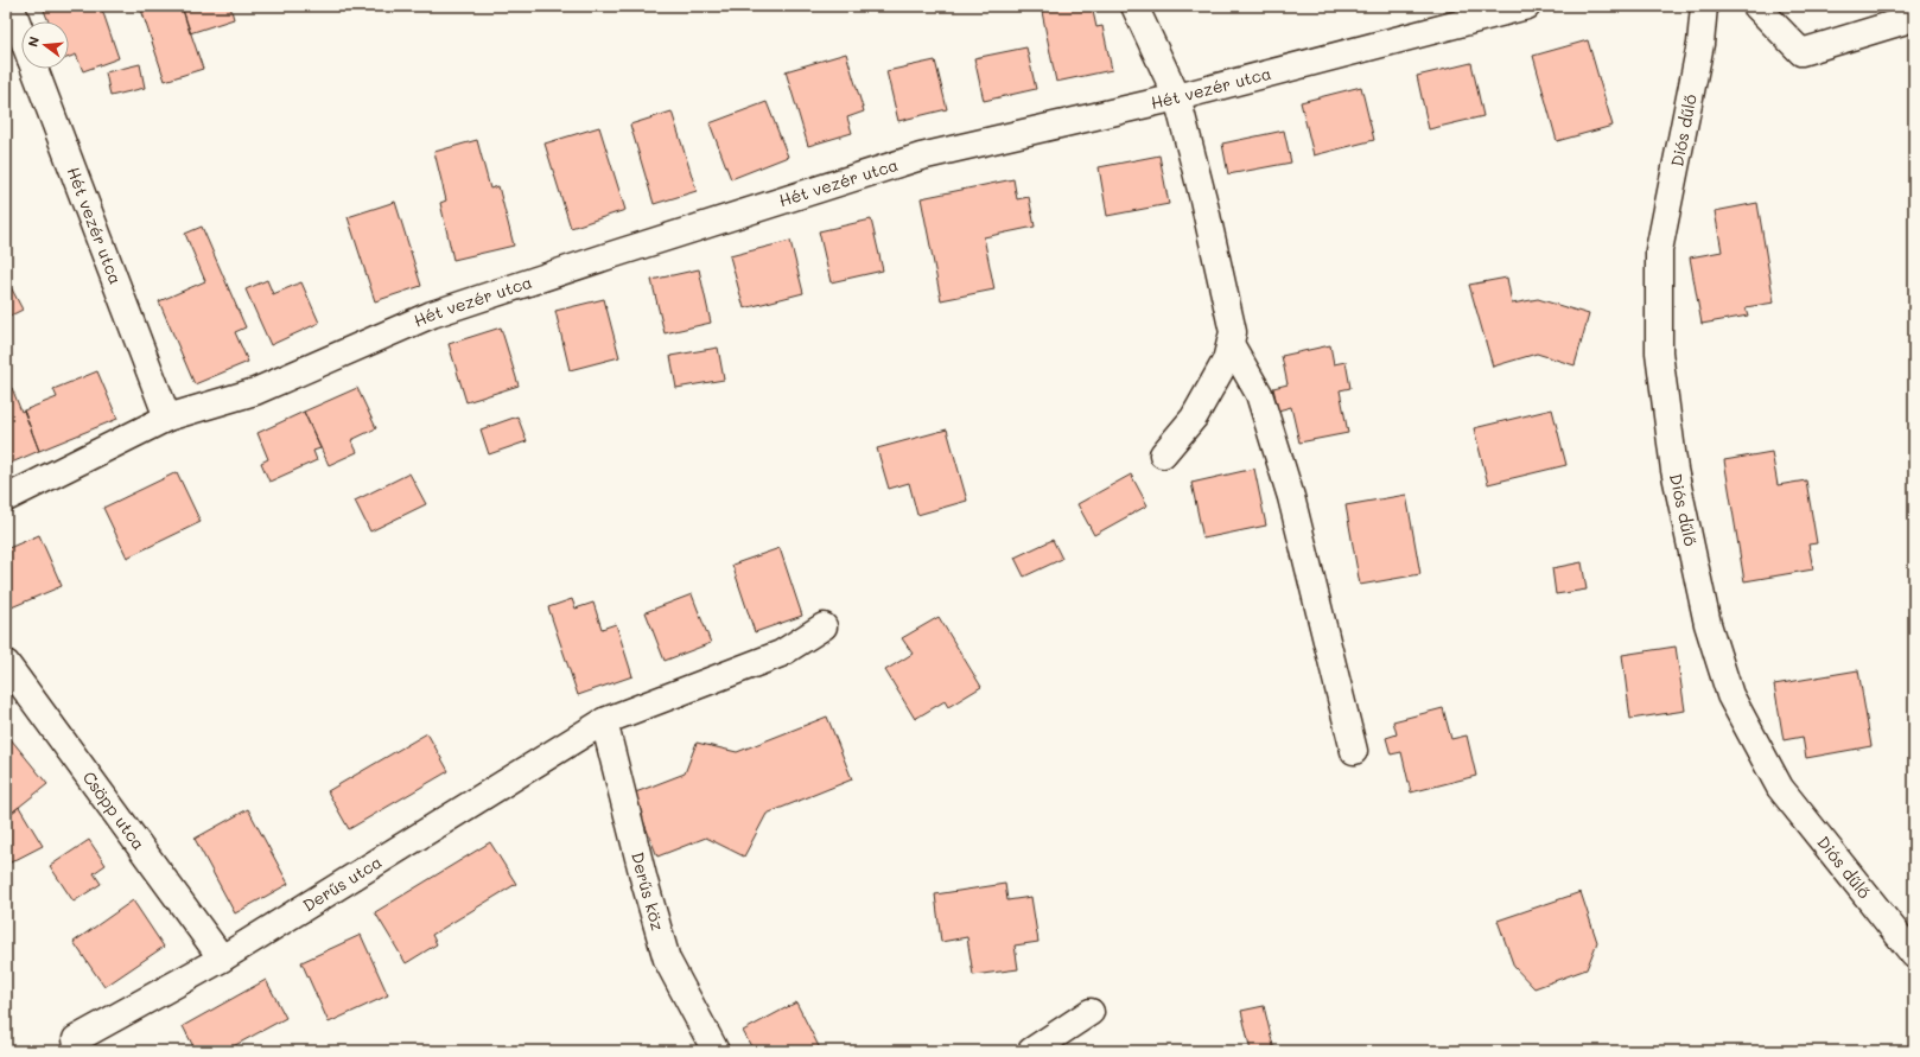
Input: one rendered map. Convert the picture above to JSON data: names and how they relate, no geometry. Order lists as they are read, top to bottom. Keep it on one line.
{"streets":{"street":["Hét vezér utca","Diós dűlő","Csöpp utca","Derűs utca","Derűs köz"]},"crossings":[["Csöpp utca","Derűs utca"],["Derűs utca","Derűs köz"]],"north":"left"}
